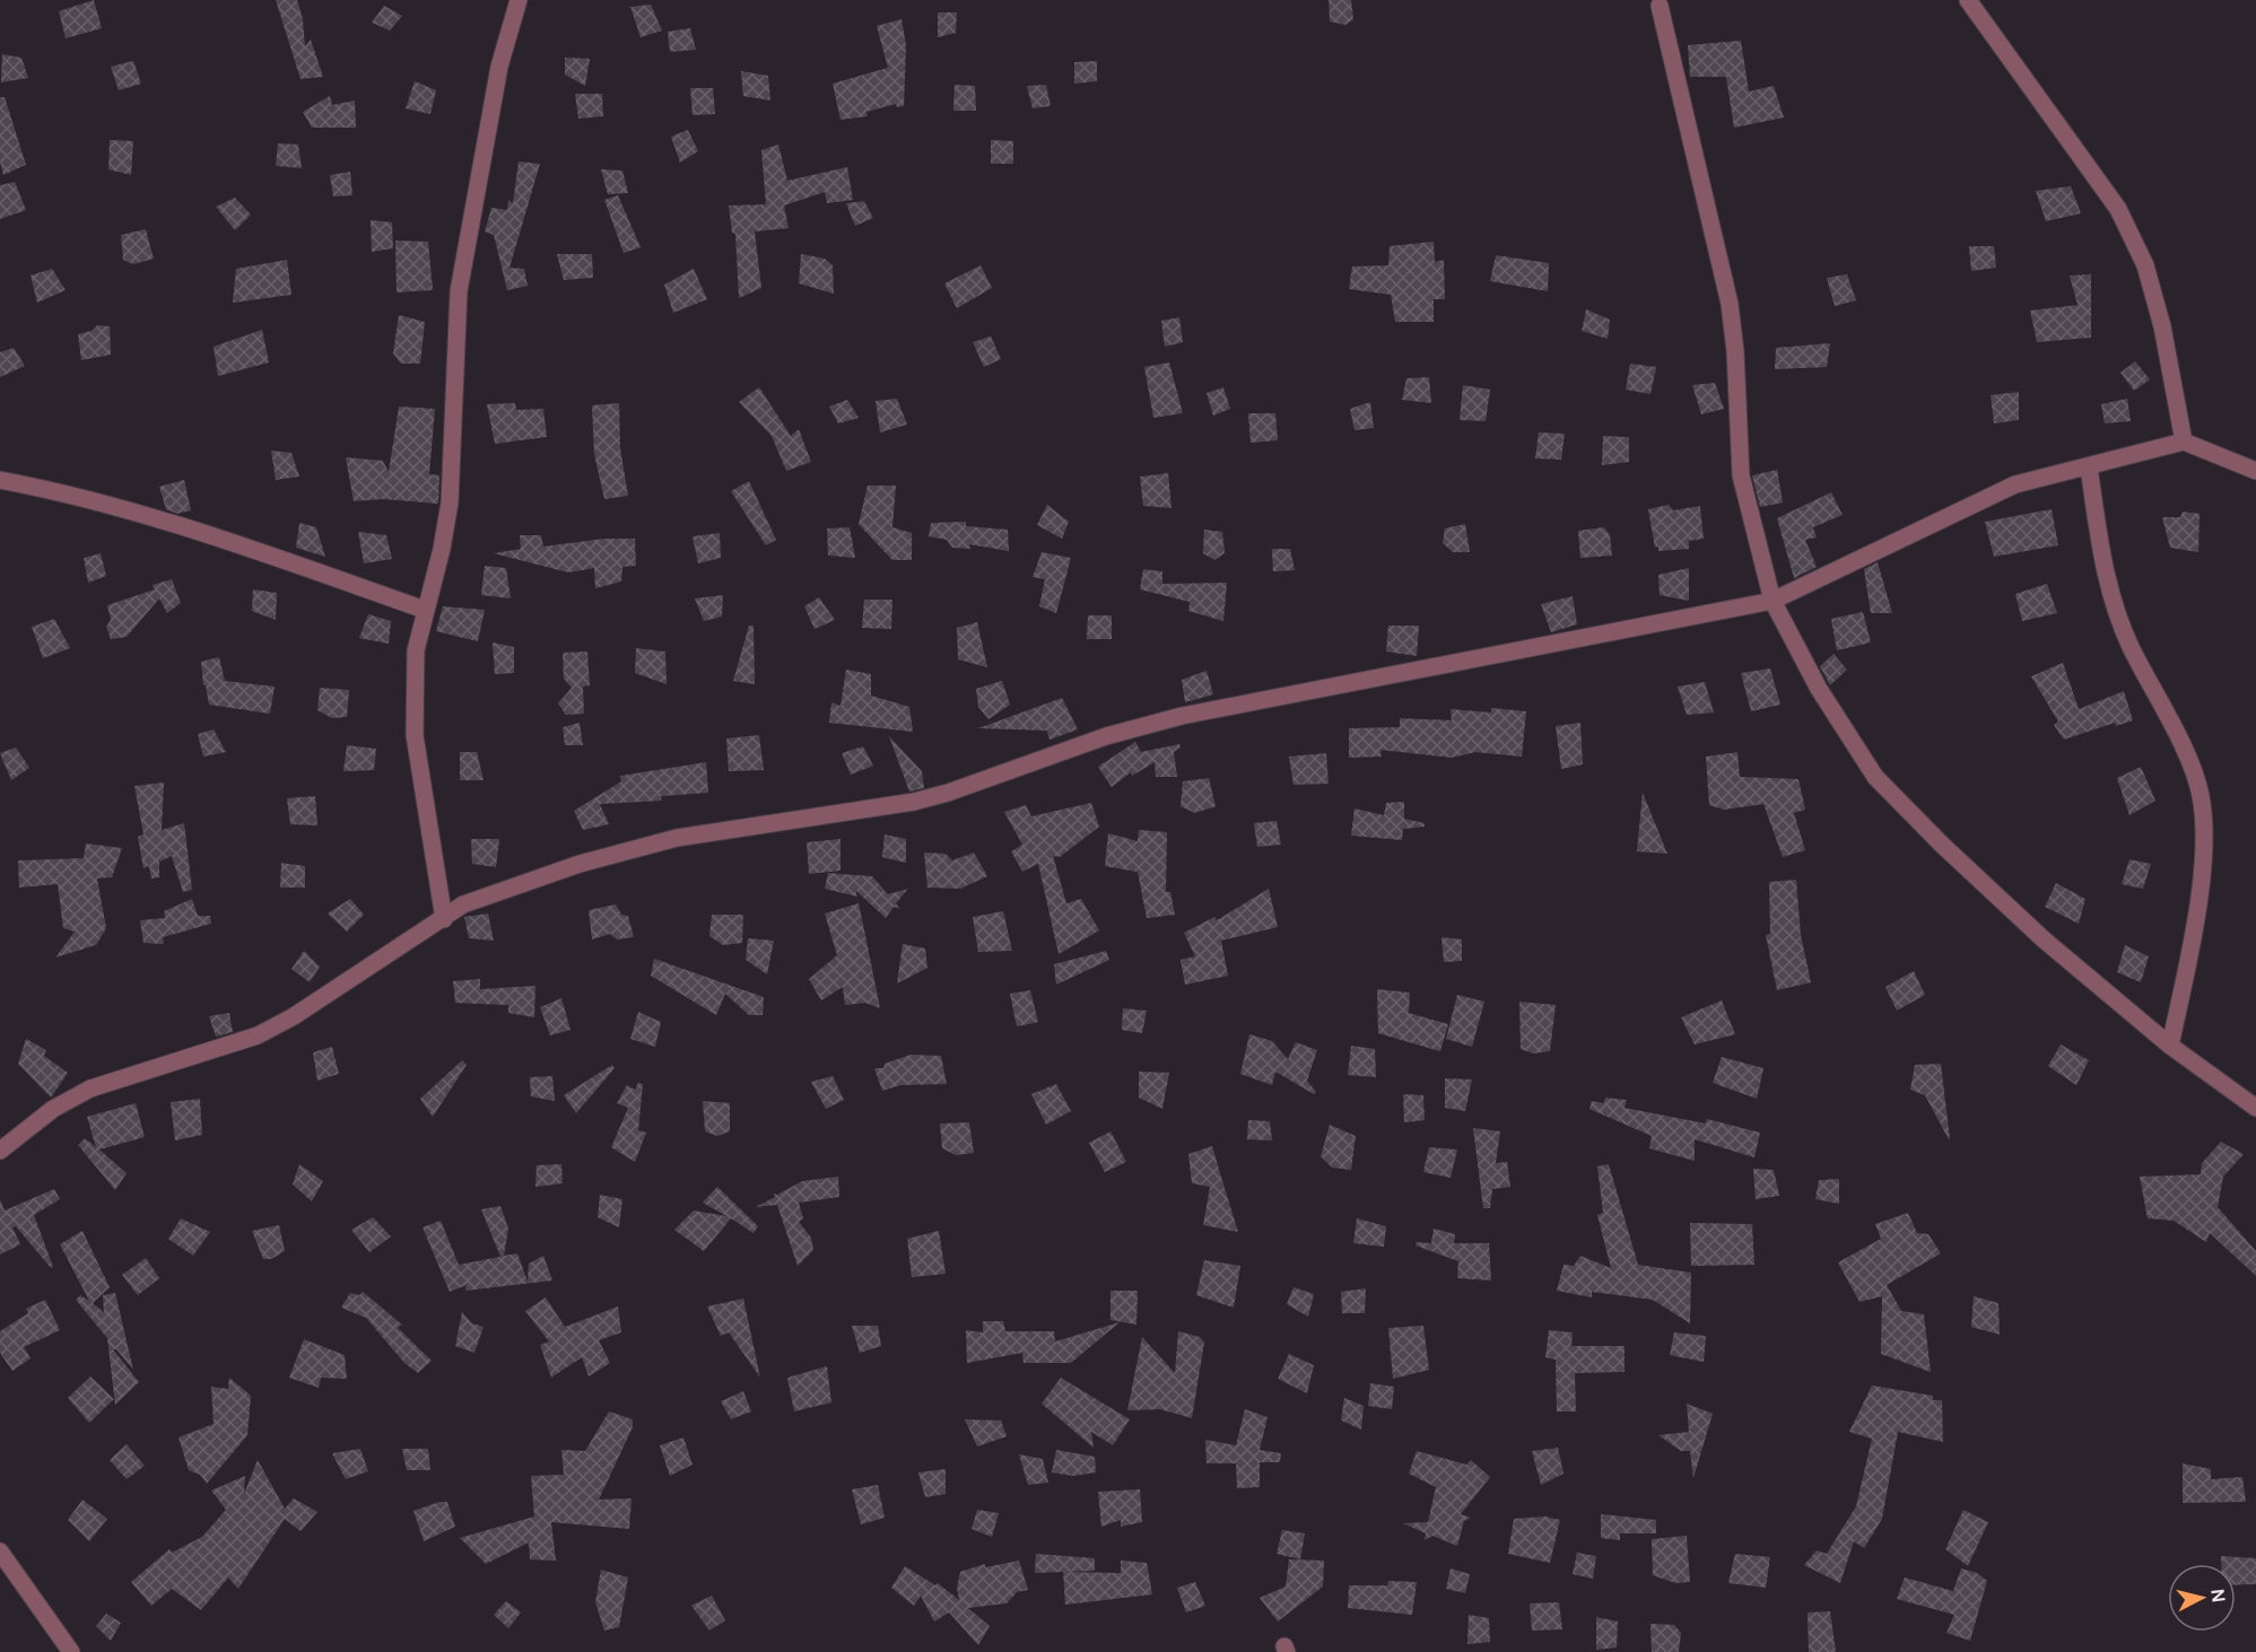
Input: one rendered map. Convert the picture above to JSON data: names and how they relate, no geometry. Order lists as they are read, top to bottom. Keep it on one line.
{"north":"right"}
